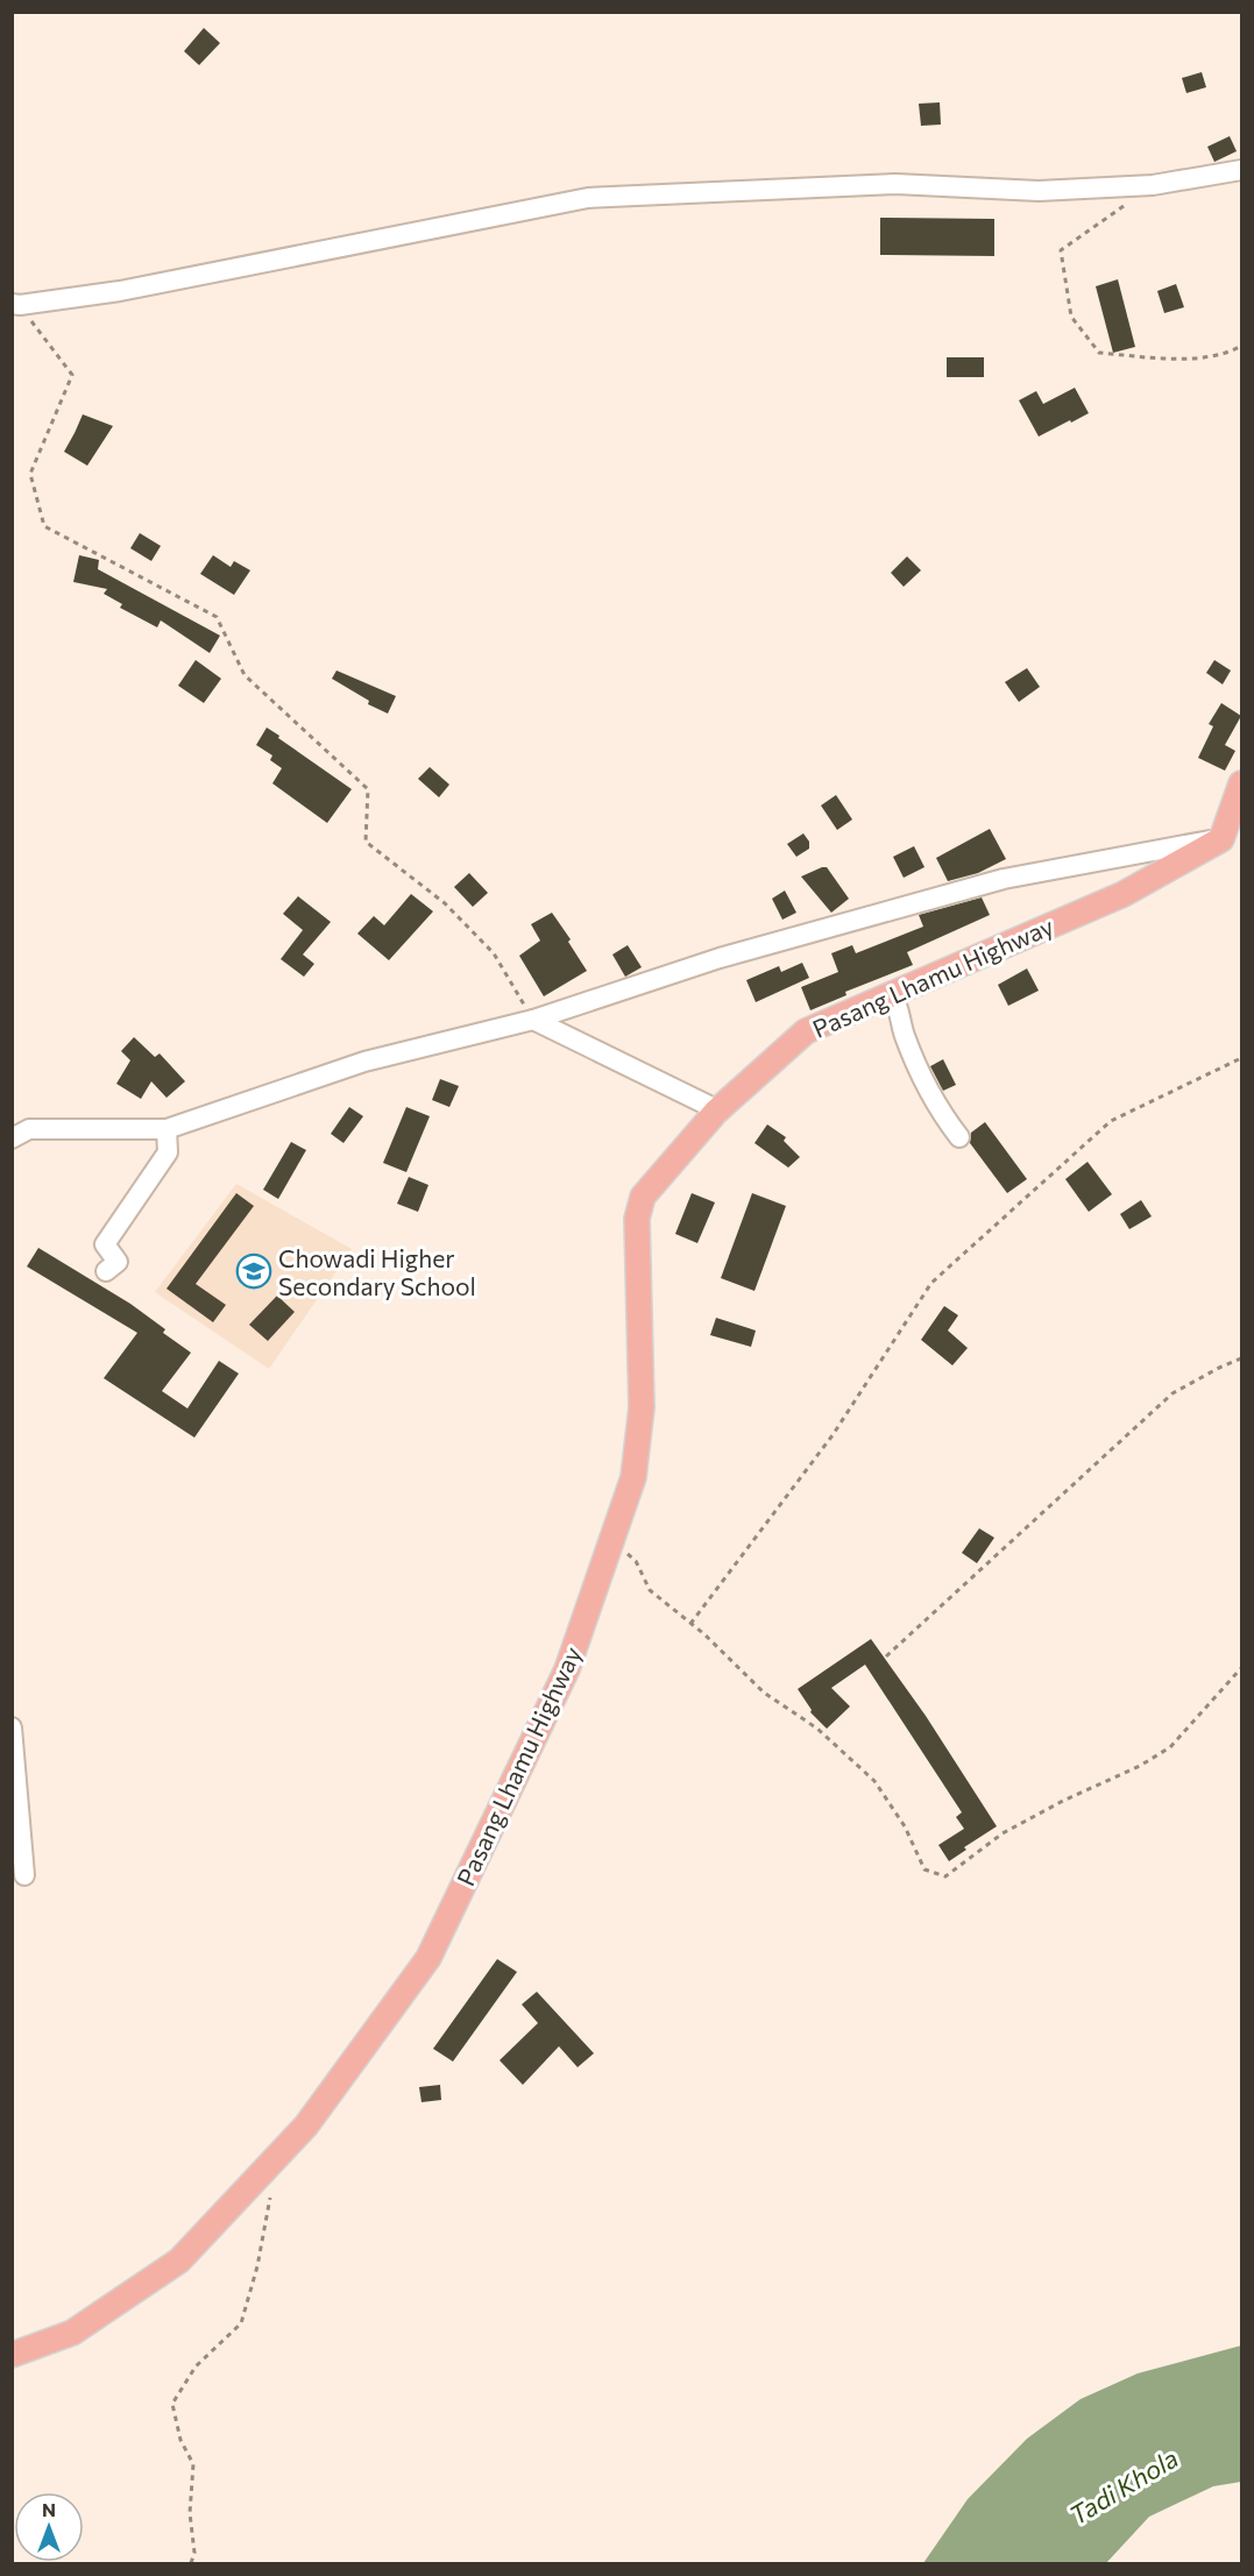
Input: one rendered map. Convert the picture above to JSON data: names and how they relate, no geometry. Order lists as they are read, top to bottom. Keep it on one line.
{"streets":{"main road":["Pasang Lhamu Highway"]},"water":["Tadi Khola"],"places":{"school or university":["Chowadi Higher Secondary School"]},"north":"top"}
